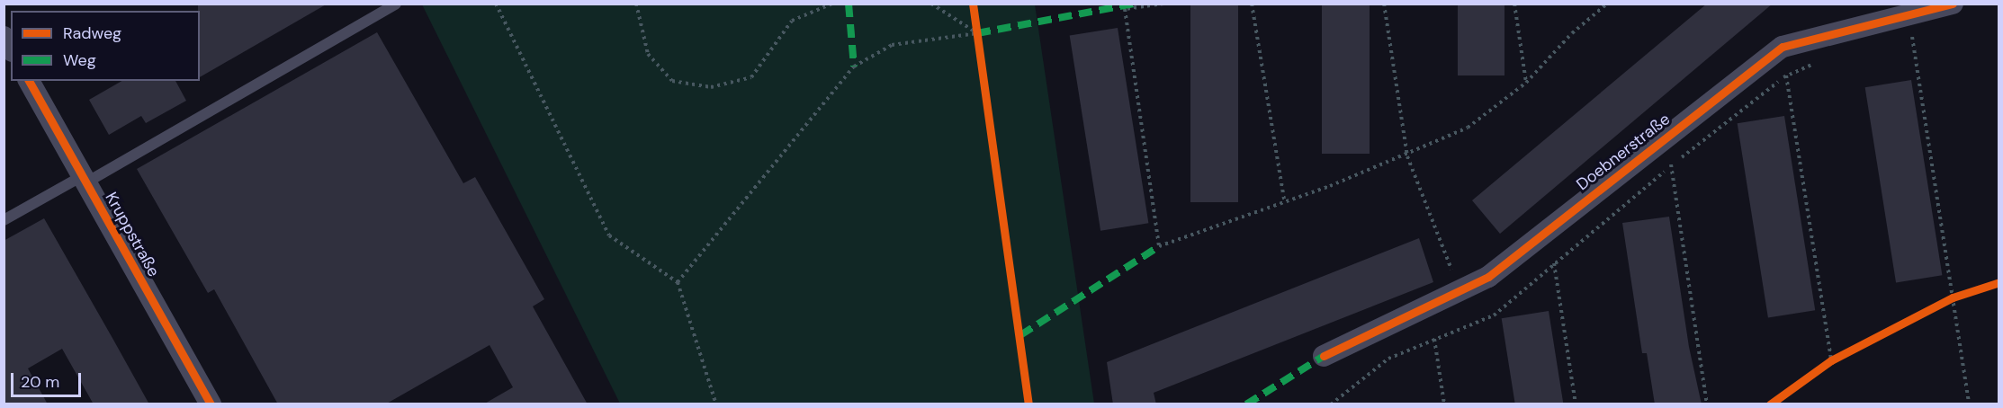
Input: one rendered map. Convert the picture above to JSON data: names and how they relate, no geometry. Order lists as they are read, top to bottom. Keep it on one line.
{"streets":{"street":["Doebnerstraße","Kruppstraße"]},"legend":["Radweg","Weg"],"scale_bar":"20 m"}
